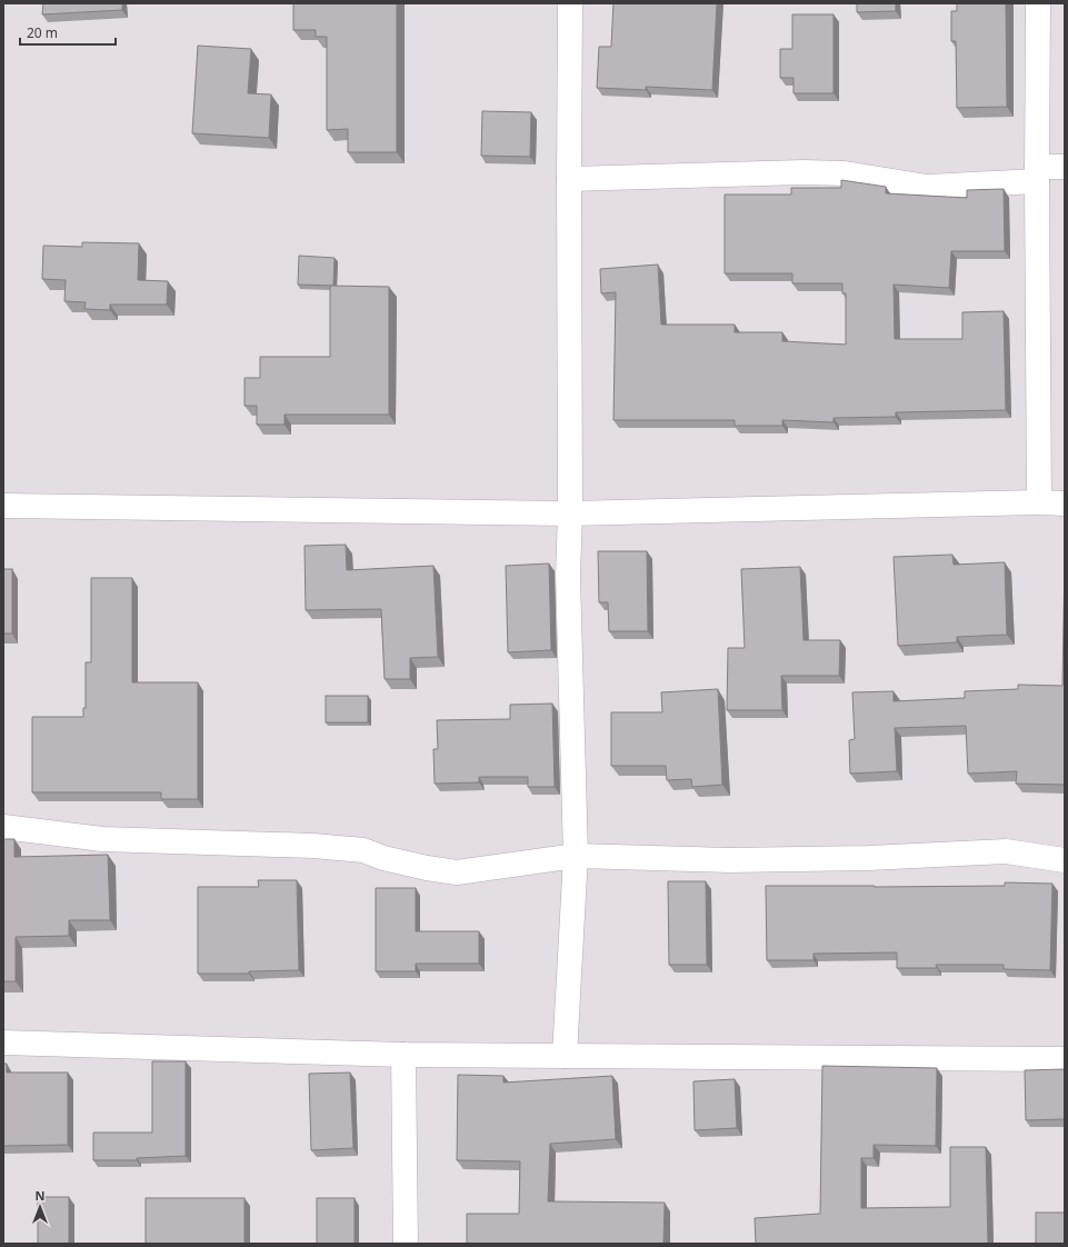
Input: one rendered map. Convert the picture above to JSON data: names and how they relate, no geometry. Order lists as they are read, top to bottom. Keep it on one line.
{"scale_bar":"20 m","north":"top"}
